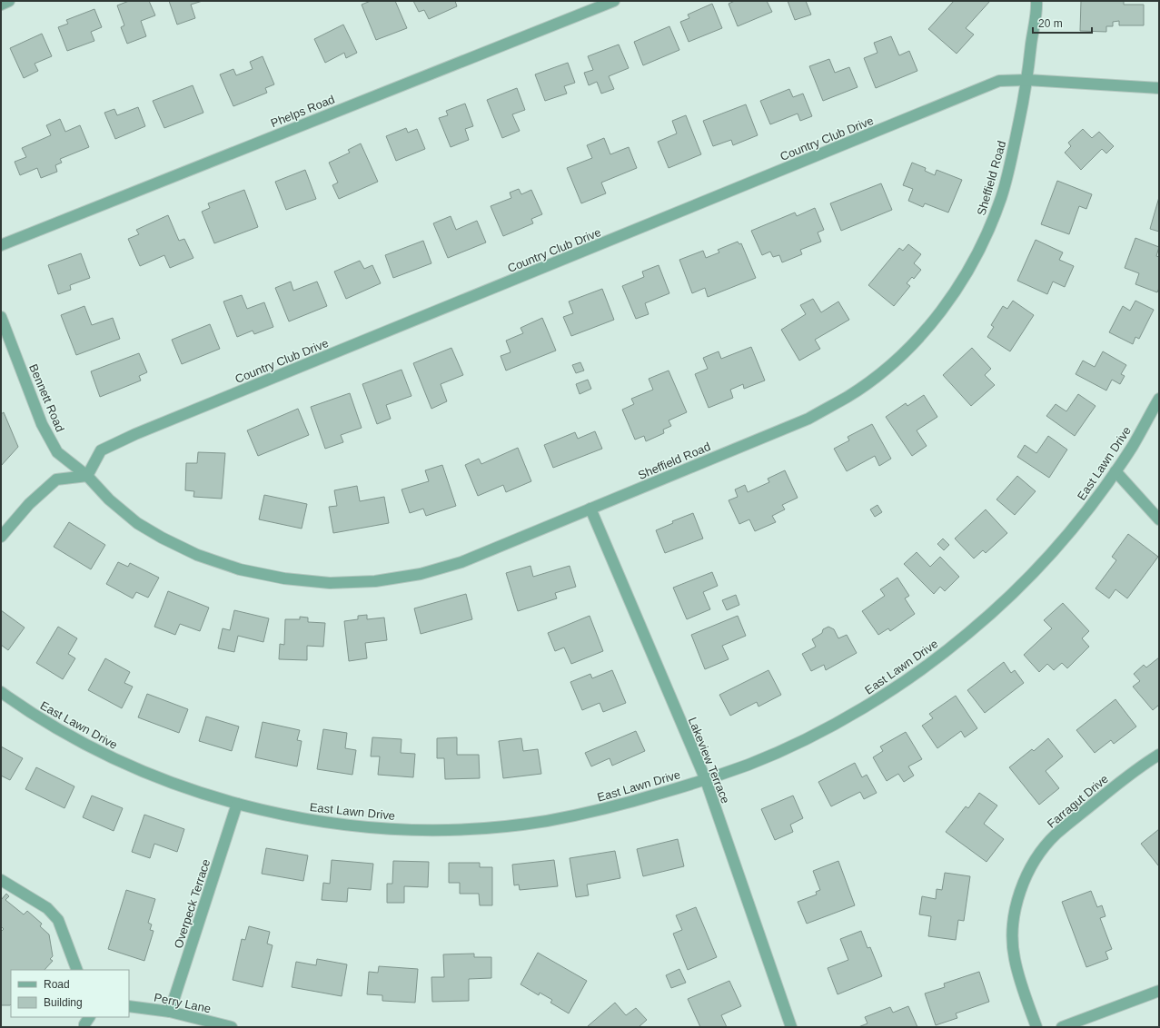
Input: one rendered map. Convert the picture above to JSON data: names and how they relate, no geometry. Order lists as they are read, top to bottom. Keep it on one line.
{"streets":{"street":["Phelps Road","Country Club Drive","Sheffield Road","Bennett Road","East Lawn Drive","Lakeview Terrace","Farragut Drive","Overpeck Terrace","Perry Lane"]},"crossings":[["Country Club Drive","Sheffield Road"],["Country Club Drive","Bennett Road"],["Sheffield Road","Bennett Road"],["Sheffield Road","Lakeview Terrace"],["East Lawn Drive","Lakeview Terrace"],["East Lawn Drive","Overpeck Terrace"],["Overpeck Terrace","Perry Lane"]],"legend":["Road","Building"],"scale_bar":"20 m"}
